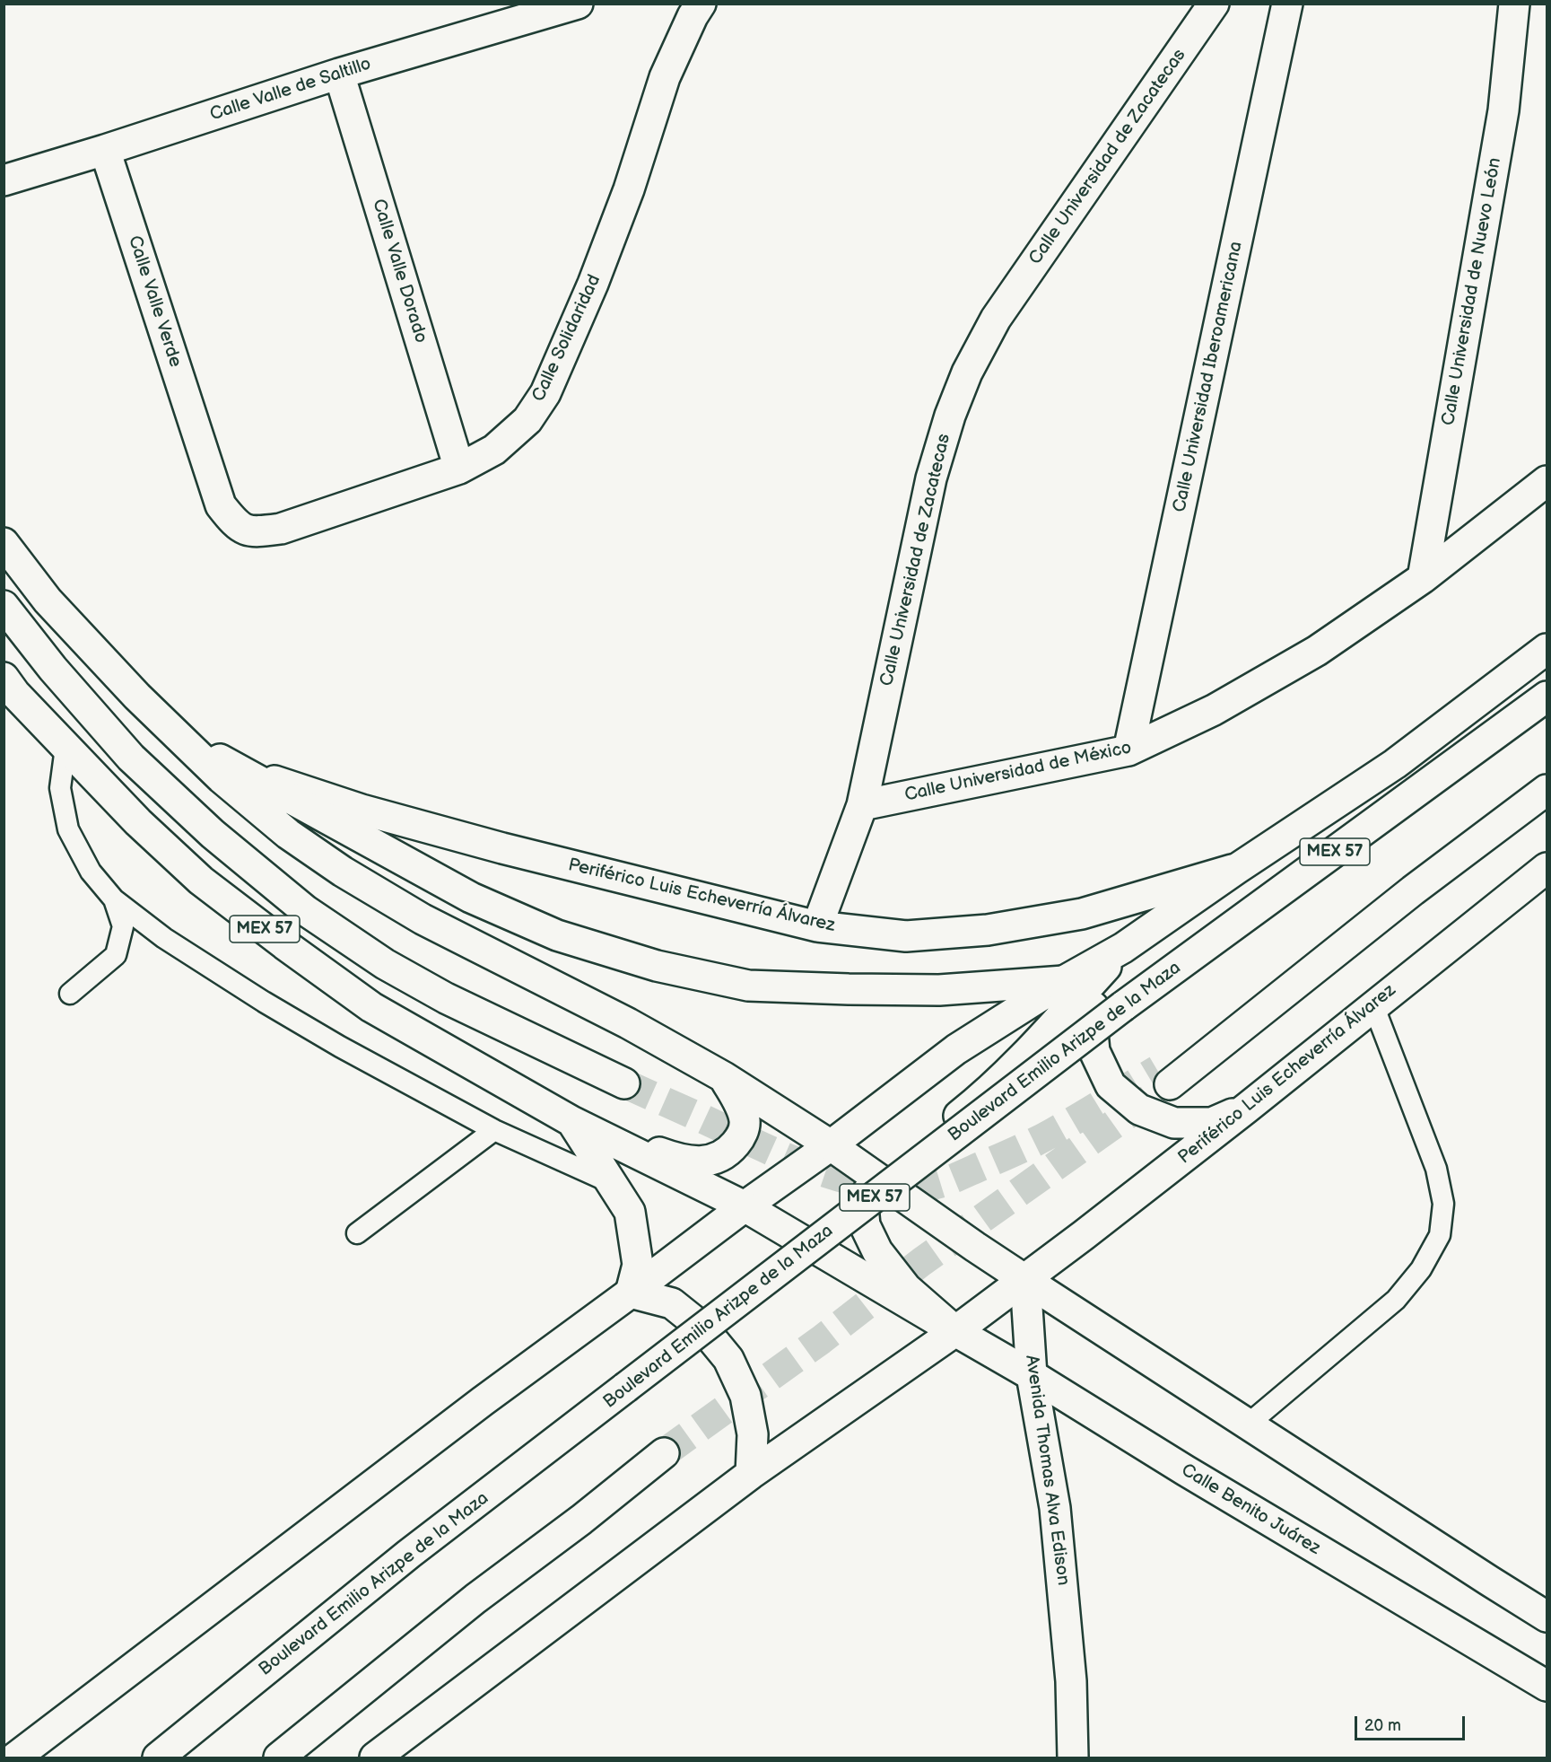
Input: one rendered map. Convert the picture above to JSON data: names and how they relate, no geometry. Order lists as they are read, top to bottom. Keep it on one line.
{"streets":{"main road":["Calle Valle de Saltillo","Calle Universidad de Zacatecas","Calle Valle Dorado","Calle Universidad de Nuevo León","Calle Valle Verde","Calle Solidaridad","Calle Universidad Iberoamericana","Calle Universidad de México","MEX 57","Periférico Luis Echeverría Álvarez","Boulevard Emilio Arizpe de la Maza","Avenida Thomas Alva Edison","Calle Benito Juárez"]},"crossings":[["Calle Valle de Saltillo","Calle Valle Dorado"],["Calle Valle de Saltillo","Calle Valle Verde"],["Calle Universidad de Zacatecas","Calle Universidad de México"],["Calle Universidad de Zacatecas","Periférico Luis Echeverría Álvarez"],["Calle Valle Dorado","Calle Solidaridad"],["Calle Universidad de Nuevo León","Calle Universidad de México"],["Calle Valle Verde","Calle Solidaridad"],["Calle Universidad Iberoamericana","Calle Universidad de México"],["MEX 57","Periférico Luis Echeverría Álvarez"],["MEX 57","Avenida Thomas Alva Edison"],["MEX 57","Calle Benito Juárez"],["Periférico Luis Echeverría Álvarez","Avenida Thomas Alva Edison"],["Periférico Luis Echeverría Álvarez","Calle Benito Juárez"],["Avenida Thomas Alva Edison","Calle Benito Juárez"]],"scale_bar":"20 m"}
